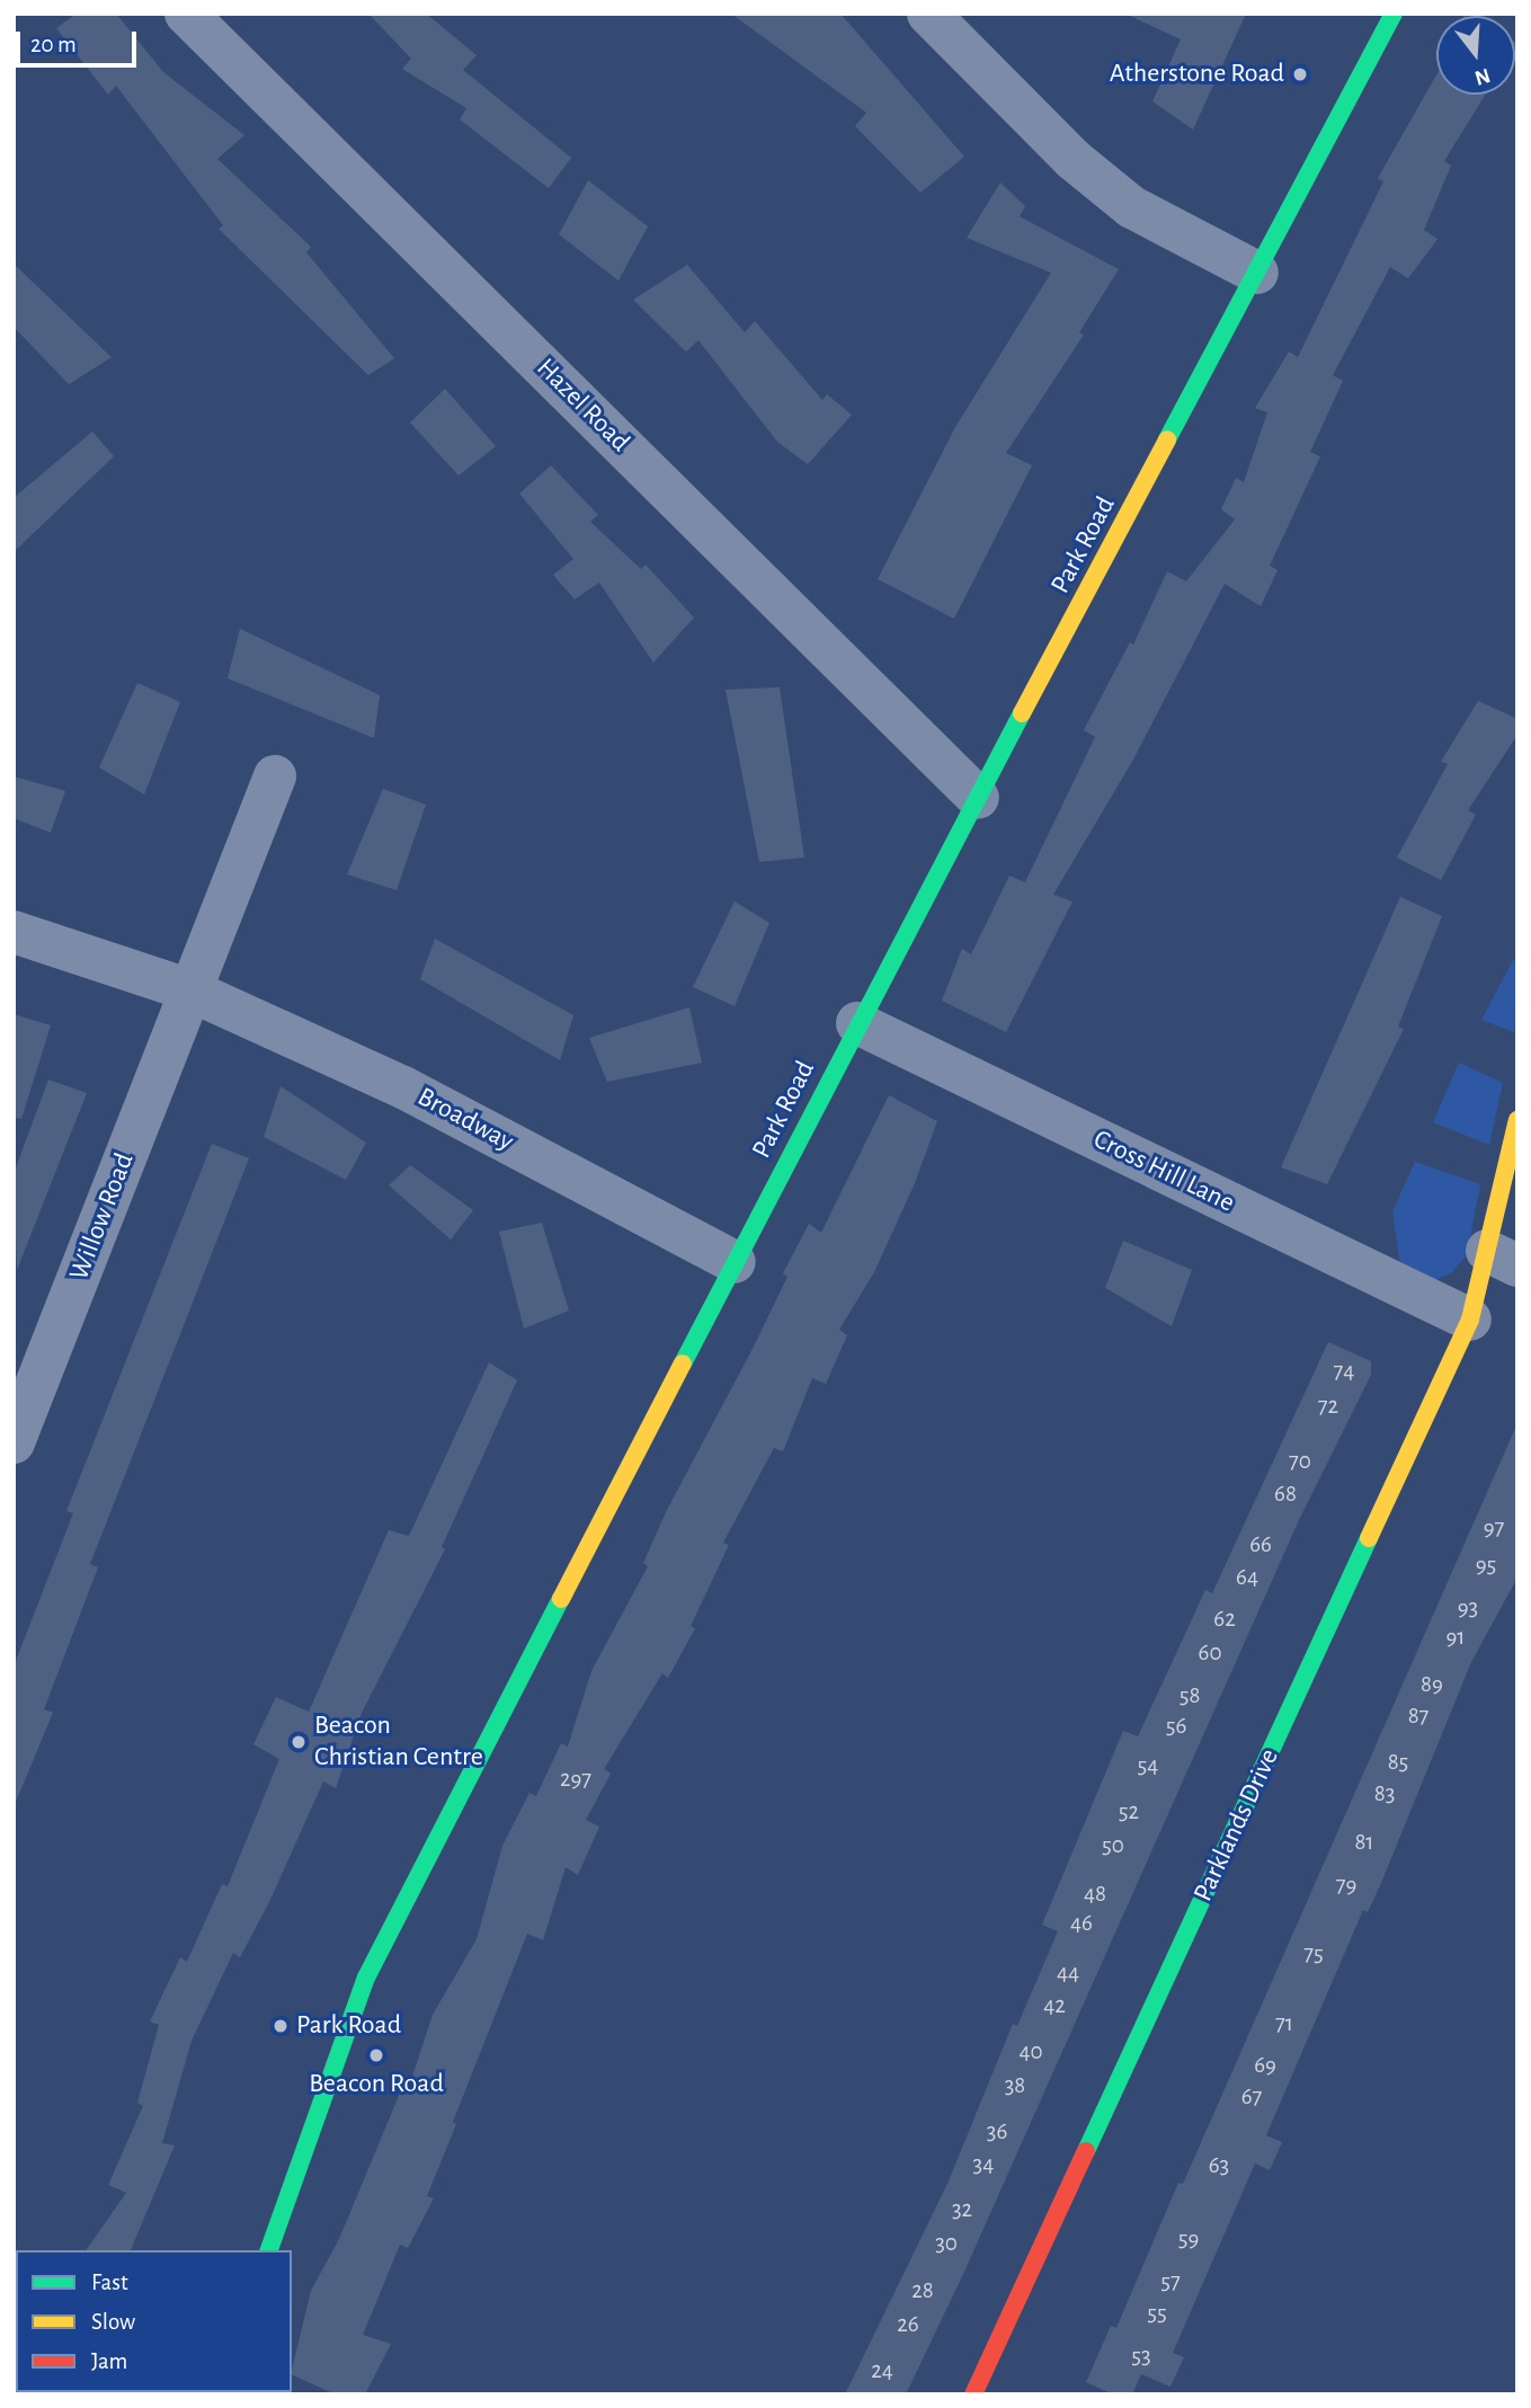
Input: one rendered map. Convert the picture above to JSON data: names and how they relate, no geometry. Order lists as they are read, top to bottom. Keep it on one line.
{"streets":{"street":["Hazel Road","Park Road","Broadway","Cross Hill Lane","Willow Road","Parklands Drive"]},"crossings":[["Hazel Road","Park Road"],["Park Road","Broadway"],["Park Road","Cross Hill Lane"],["Broadway","Willow Road"],["Cross Hill Lane","Parklands Drive"]],"places":["Atherstone Road","Beacon Christian Centre","Park Road","Beacon Road"],"house_numbers":["74","72","70","68","97","66","95","64","93","62","91","60","89","58","87","56","85","54","297","83","52","81","50","79","48","46","75","44","42","71","40","69","38","67","36","34","63","32","59","30","57","28","55","26","53","24"],"legend":["Fast","Slow","Jam"],"scale_bar":"20 m","north":"bottom"}
